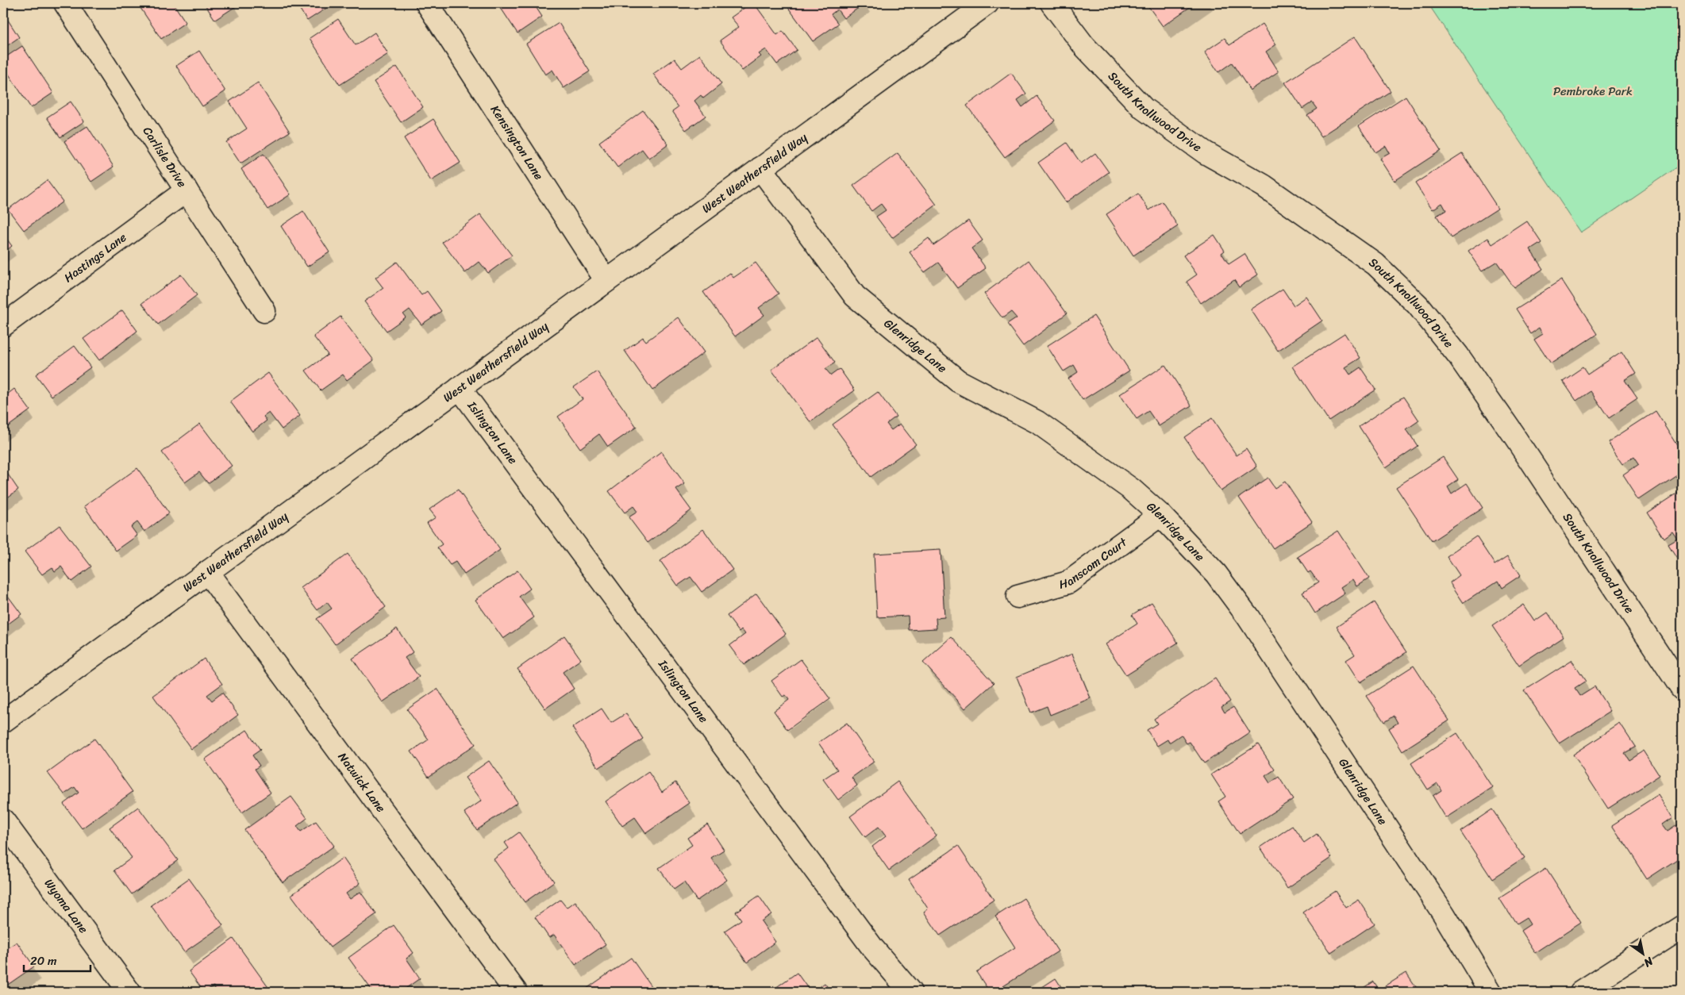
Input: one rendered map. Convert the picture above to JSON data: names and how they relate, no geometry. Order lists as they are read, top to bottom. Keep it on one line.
{"streets":{"street":["South Knollwood Drive","Kensington Lane","Carlisle Drive","West Weathersfield Way","Hastings Lane","Glenridge Lane","Islington Lane","Hanscom Court","Natwick Lane","Wyoma Lane"]},"crossings":[["Kensington Lane","West Weathersfield Way"],["Carlisle Drive","Hastings Lane"],["West Weathersfield Way","Glenridge Lane"],["West Weathersfield Way","Islington Lane"],["West Weathersfield Way","Natwick Lane"],["Glenridge Lane","Hanscom Court"]],"parks":["Pembroke Park"],"scale_bar":"20 m","north":"bottom right"}
